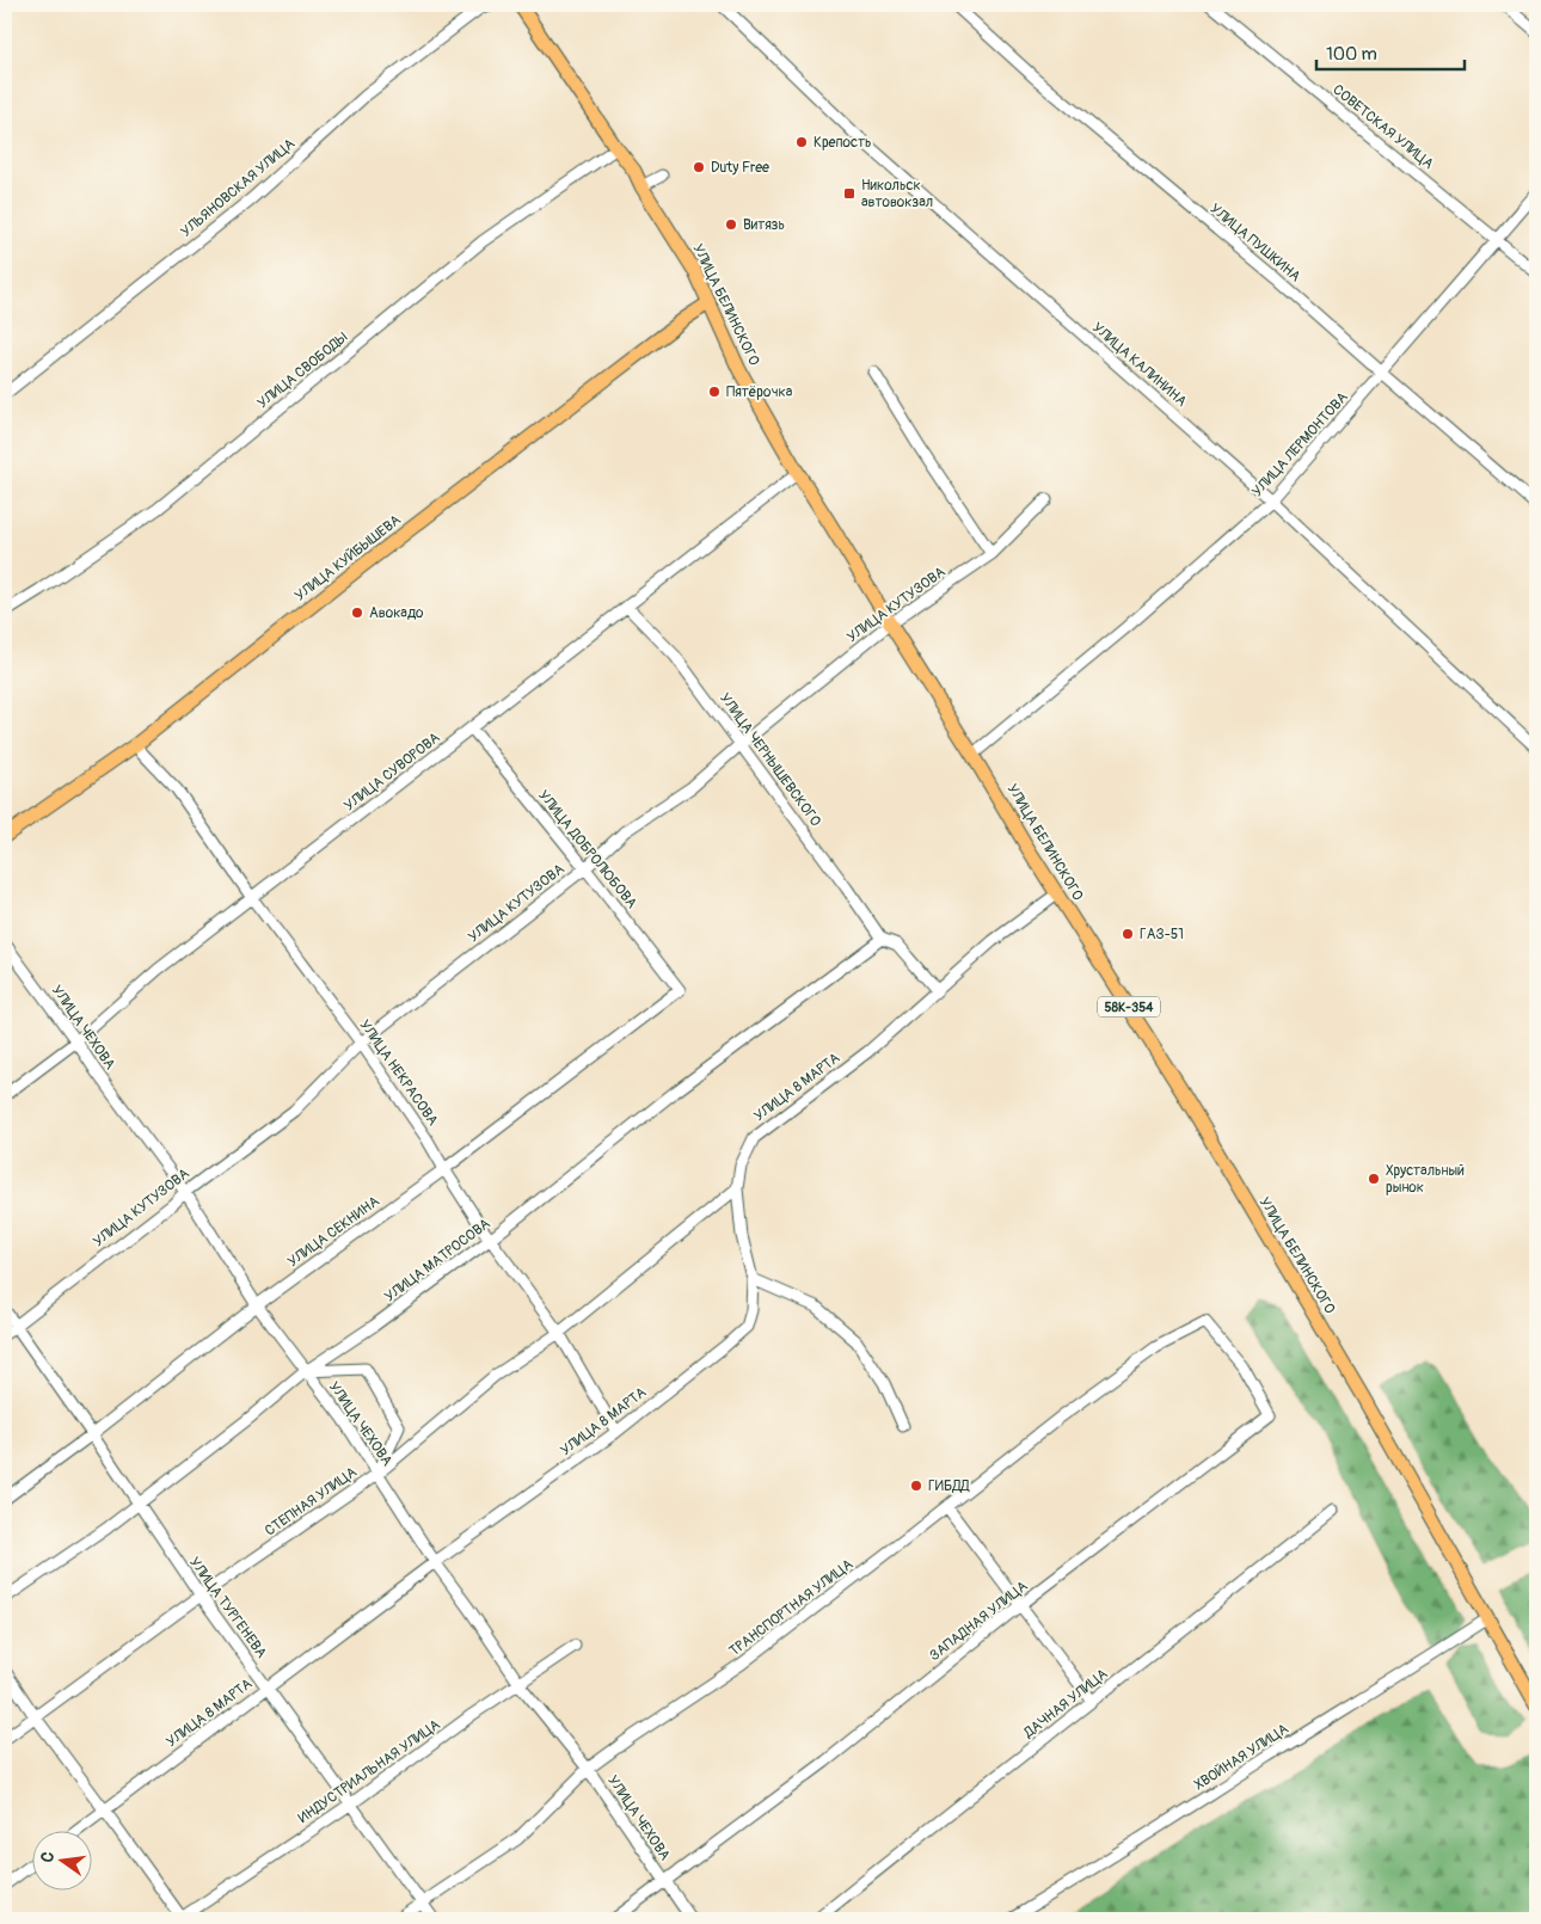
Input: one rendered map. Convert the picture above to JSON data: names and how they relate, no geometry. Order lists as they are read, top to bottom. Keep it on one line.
{"streets":{"main road":["УЛИЦА БЕЛИНСКОГО","УЛИЦА КУЙБЫШЕВА","58К-354"],"street":["СОВЕТСКАЯ УЛИЦА","УЛЬЯНОВСКАЯ УЛИЦА","УЛИЦА ПУШКИНА","УЛИЦА КАЛИНИНА","УЛИЦА СВОБОДЫ","УЛИЦА ЛЕРМОНТОВА","УЛИЦА КУТУЗОВА","УЛИЦА ЧЕРНЫШЕВСКОГО","УЛИЦА СУВОРОВА","УЛИЦА ДОБРОЛЮБОВА","УЛИЦА ЧЕХОВА","УЛИЦА НЕКРАСОВА","УЛИЦА 8 МАРТА","УЛИЦА СЕКНИНА","УЛИЦА МАТРОСОВА","СТЕПНАЯ УЛИЦА","УЛИЦА ТУРГЕНЕВА","ТРАНСПОРТНАЯ УЛИЦА","ЗАПАДНАЯ УЛИЦА","ДАЧНАЯ УЛИЦА","ХВОЙНАЯ УЛИЦА","ИНДУСТРИАЛЬНАЯ УЛИЦА"]},"crossings":[["СОВЕТСКАЯ УЛИЦА","УЛИЦА ЛЕРМОНТОВА"],["УЛИЦА ПУШКИНА","УЛИЦА ЛЕРМОНТОВА"],["УЛИЦА БЕЛИНСКОГО","УЛИЦА СВОБОДЫ"],["УЛИЦА БЕЛИНСКОГО","УЛИЦА ЛЕРМОНТОВА"],["УЛИЦА БЕЛИНСКОГО","УЛИЦА КУЙБЫШЕВА"],["УЛИЦА БЕЛИНСКОГО","УЛИЦА КУТУЗОВА"],["УЛИЦА БЕЛИНСКОГО","УЛИЦА СУВОРОВА"],["УЛИЦА БЕЛИНСКОГО","УЛИЦА 8 МАРТА"],["УЛИЦА БЕЛИНСКОГО","ХВОЙНАЯ УЛИЦА"],["УЛИЦА КАЛИНИНА","УЛИЦА ЛЕРМОНТОВА"],["УЛИЦА КУЙБЫШЕВА","УЛИЦА НЕКРАСОВА"],["УЛИЦА КУТУЗОВА","УЛИЦА ЧЕРНЫШЕВСКОГО"],["УЛИЦА КУТУЗОВА","УЛИЦА ДОБРОЛЮБОВА"],["УЛИЦА КУТУЗОВА","УЛИЦА ЧЕХОВА"],["УЛИЦА КУТУЗОВА","УЛИЦА НЕКРАСОВА"],["УЛИЦА КУТУЗОВА","УЛИЦА ТУРГЕНЕВА"],["УЛИЦА ЧЕРНЫШЕВСКОГО","УЛИЦА СУВОРОВА"],["УЛИЦА ЧЕРНЫШЕВСКОГО","УЛИЦА МАТРОСОВА"],["УЛИЦА СУВОРОВА","УЛИЦА ДОБРОЛЮБОВА"],["УЛИЦА СУВОРОВА","УЛИЦА ЧЕХОВА"],["УЛИЦА СУВОРОВА","УЛИЦА НЕКРАСОВА"],["УЛИЦА ДОБРОЛЮБОВА","УЛИЦА СЕКНИНА"],["УЛИЦА ЧЕХОВА","УЛИЦА 8 МАРТА"],["УЛИЦА ЧЕХОВА","УЛИЦА СЕКНИНА"],["УЛИЦА ЧЕХОВА","УЛИЦА МАТРОСОВА"],["УЛИЦА ЧЕХОВА","СТЕПНАЯ УЛИЦА"],["УЛИЦА ЧЕХОВА","ТРАНСПОРТНАЯ УЛИЦА"],["УЛИЦА ЧЕХОВА","ЗАПАДНАЯ УЛИЦА"],["УЛИЦА ЧЕХОВА","ИНДУСТРИАЛЬНАЯ УЛИЦА"],["УЛИЦА НЕКРАСОВА","УЛИЦА 8 МАРТА"],["УЛИЦА НЕКРАСОВА","УЛИЦА СЕКНИНА"],["УЛИЦА НЕКРАСОВА","УЛИЦА МАТРОСОВА"],["УЛИЦА НЕКРАСОВА","СТЕПНАЯ УЛИЦА"],["УЛИЦА 8 МАРТА","СТЕПНАЯ УЛИЦА"],["УЛИЦА 8 МАРТА","УЛИЦА ТУРГЕНЕВА"],["УЛИЦА СЕКНИНА","УЛИЦА ТУРГЕНЕВА"],["УЛИЦА МАТРОСОВА","УЛИЦА ТУРГЕНЕВА"],["СТЕПНАЯ УЛИЦА","УЛИЦА ТУРГЕНЕВА"],["УЛИЦА ТУРГЕНЕВА","ТРАНСПОРТНАЯ УЛИЦА"],["УЛИЦА ТУРГЕНЕВА","ИНДУСТРИАЛЬНАЯ УЛИЦА"],["ТРАНСПОРТНАЯ УЛИЦА","ЗАПАДНАЯ УЛИЦА"]],"places":{"other":["Крепость","Duty Free","Витязь","Пятёрочка","Авокадо","ГАЗ-51","Хрустальный рынок","ГИБДД"],"transit":["Никольск автовокзал"]},"scale_bar":"100 m","north":"left"}
